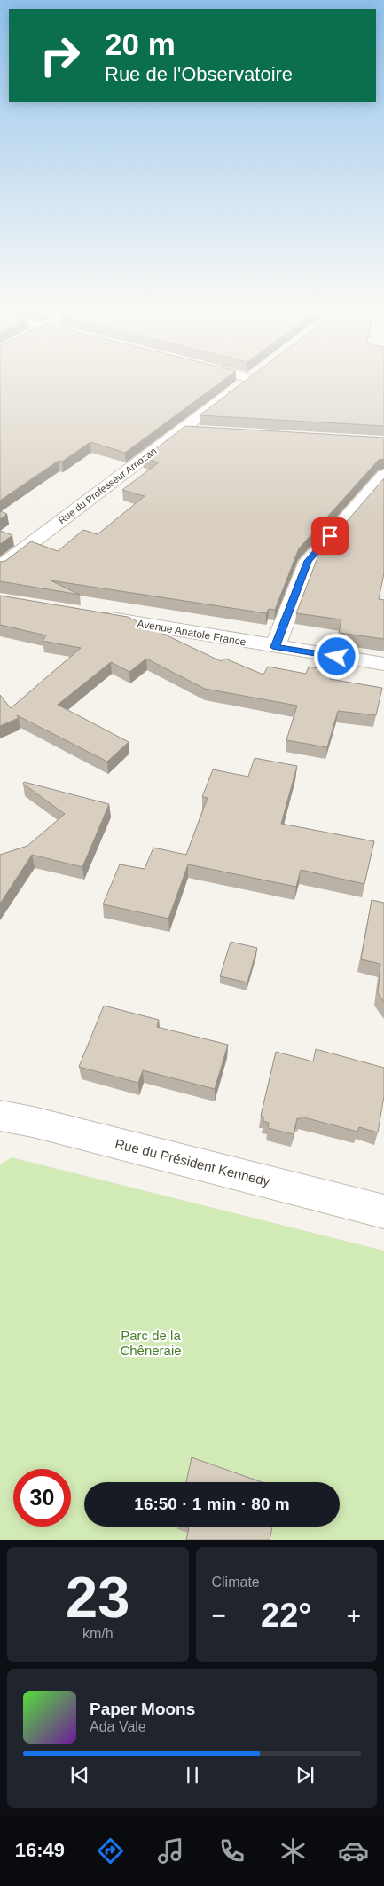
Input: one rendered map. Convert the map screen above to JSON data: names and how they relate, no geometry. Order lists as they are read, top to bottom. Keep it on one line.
{"streets":{"street":["Rue du Professeur Arnozan","Avenue Anatole France","Rue du Président Kennedy"]},"parks":["Parc de la Chêneraie"],"page":{"turn":["20 m","Rue de l'Observatoire"],"limit":"30","trip":"16:50 · 1 min · 80 m","tile":[["23","km/h"],"Climate"],"heat":["−","22°","+"],"song":["Paper Moons","Ada Vale"],"tabs":"16:49"}}
